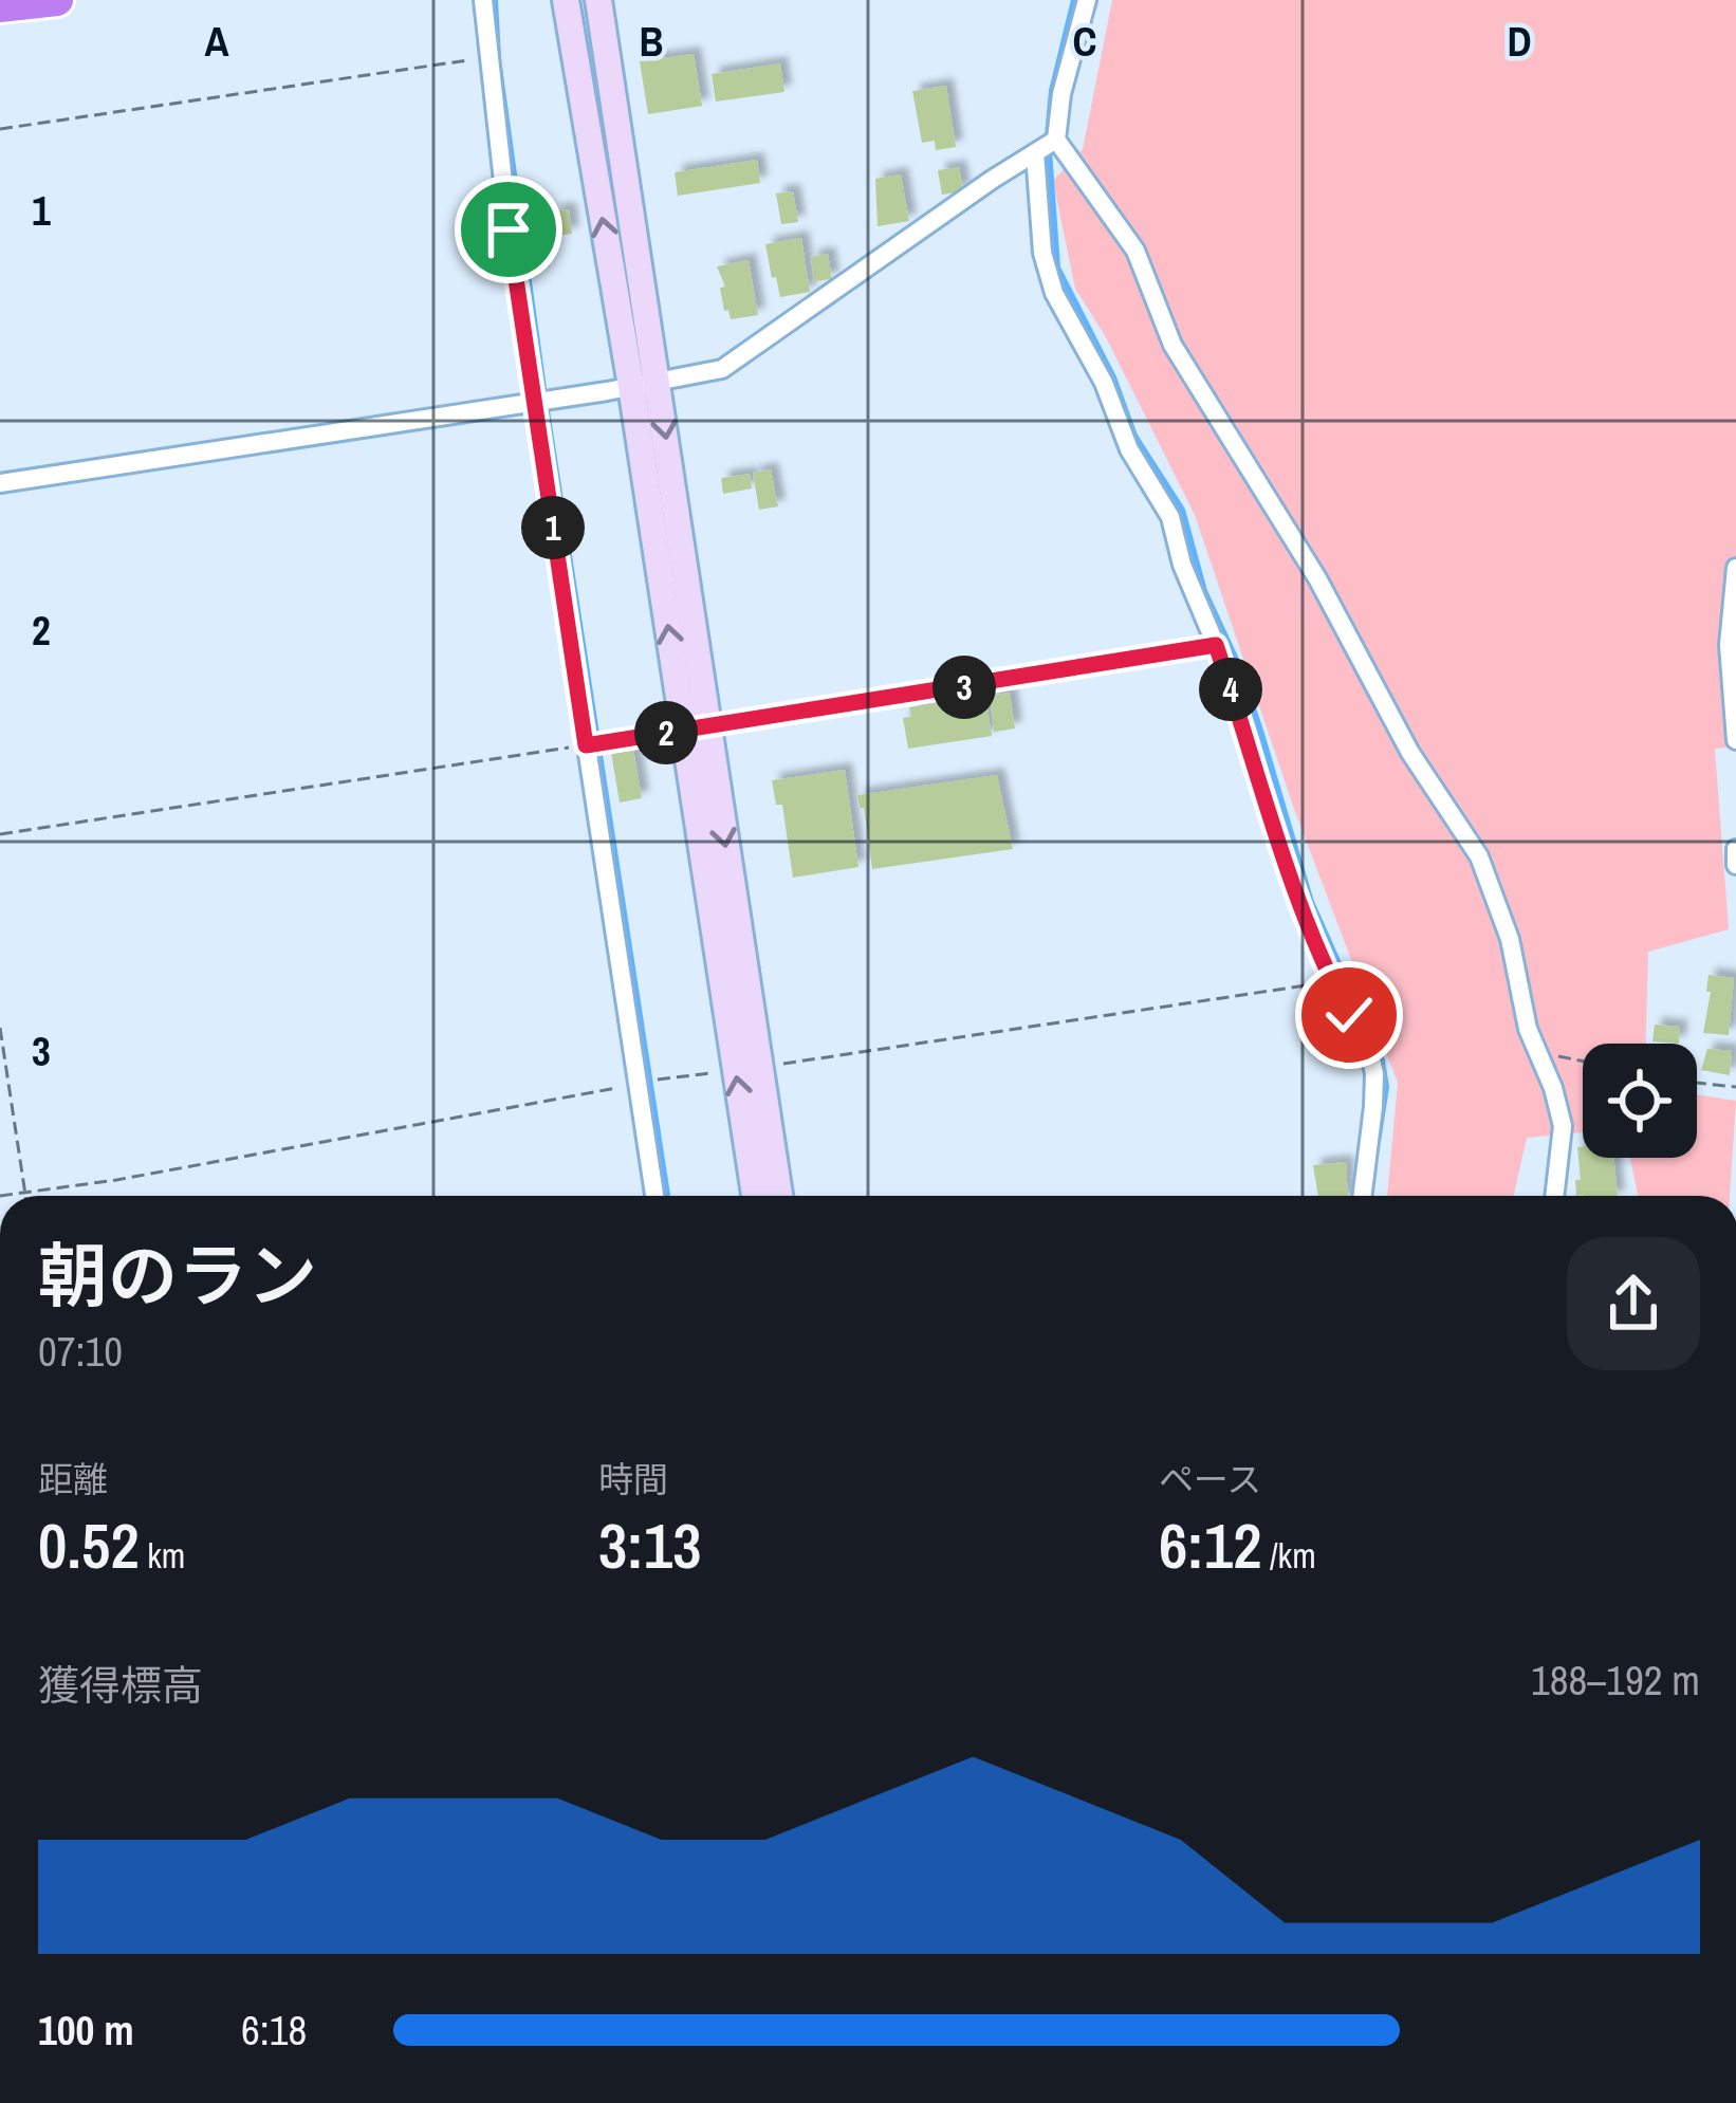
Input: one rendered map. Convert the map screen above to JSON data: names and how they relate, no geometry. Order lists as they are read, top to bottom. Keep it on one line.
{"page":{"pins":["1","3","4","2"],"heading":["朝のラン","07:10"],"stats":[["距離","0.52 km"],["時間","3:13"],["ペース","6:12 /km"]],"chart":["獲得標高","188–192 m"],"list":[{"name":"100 m","note":"6:18"}]},"grid":{"columns":["A","B","C","D"],"rows":["1","2","3"]}}
